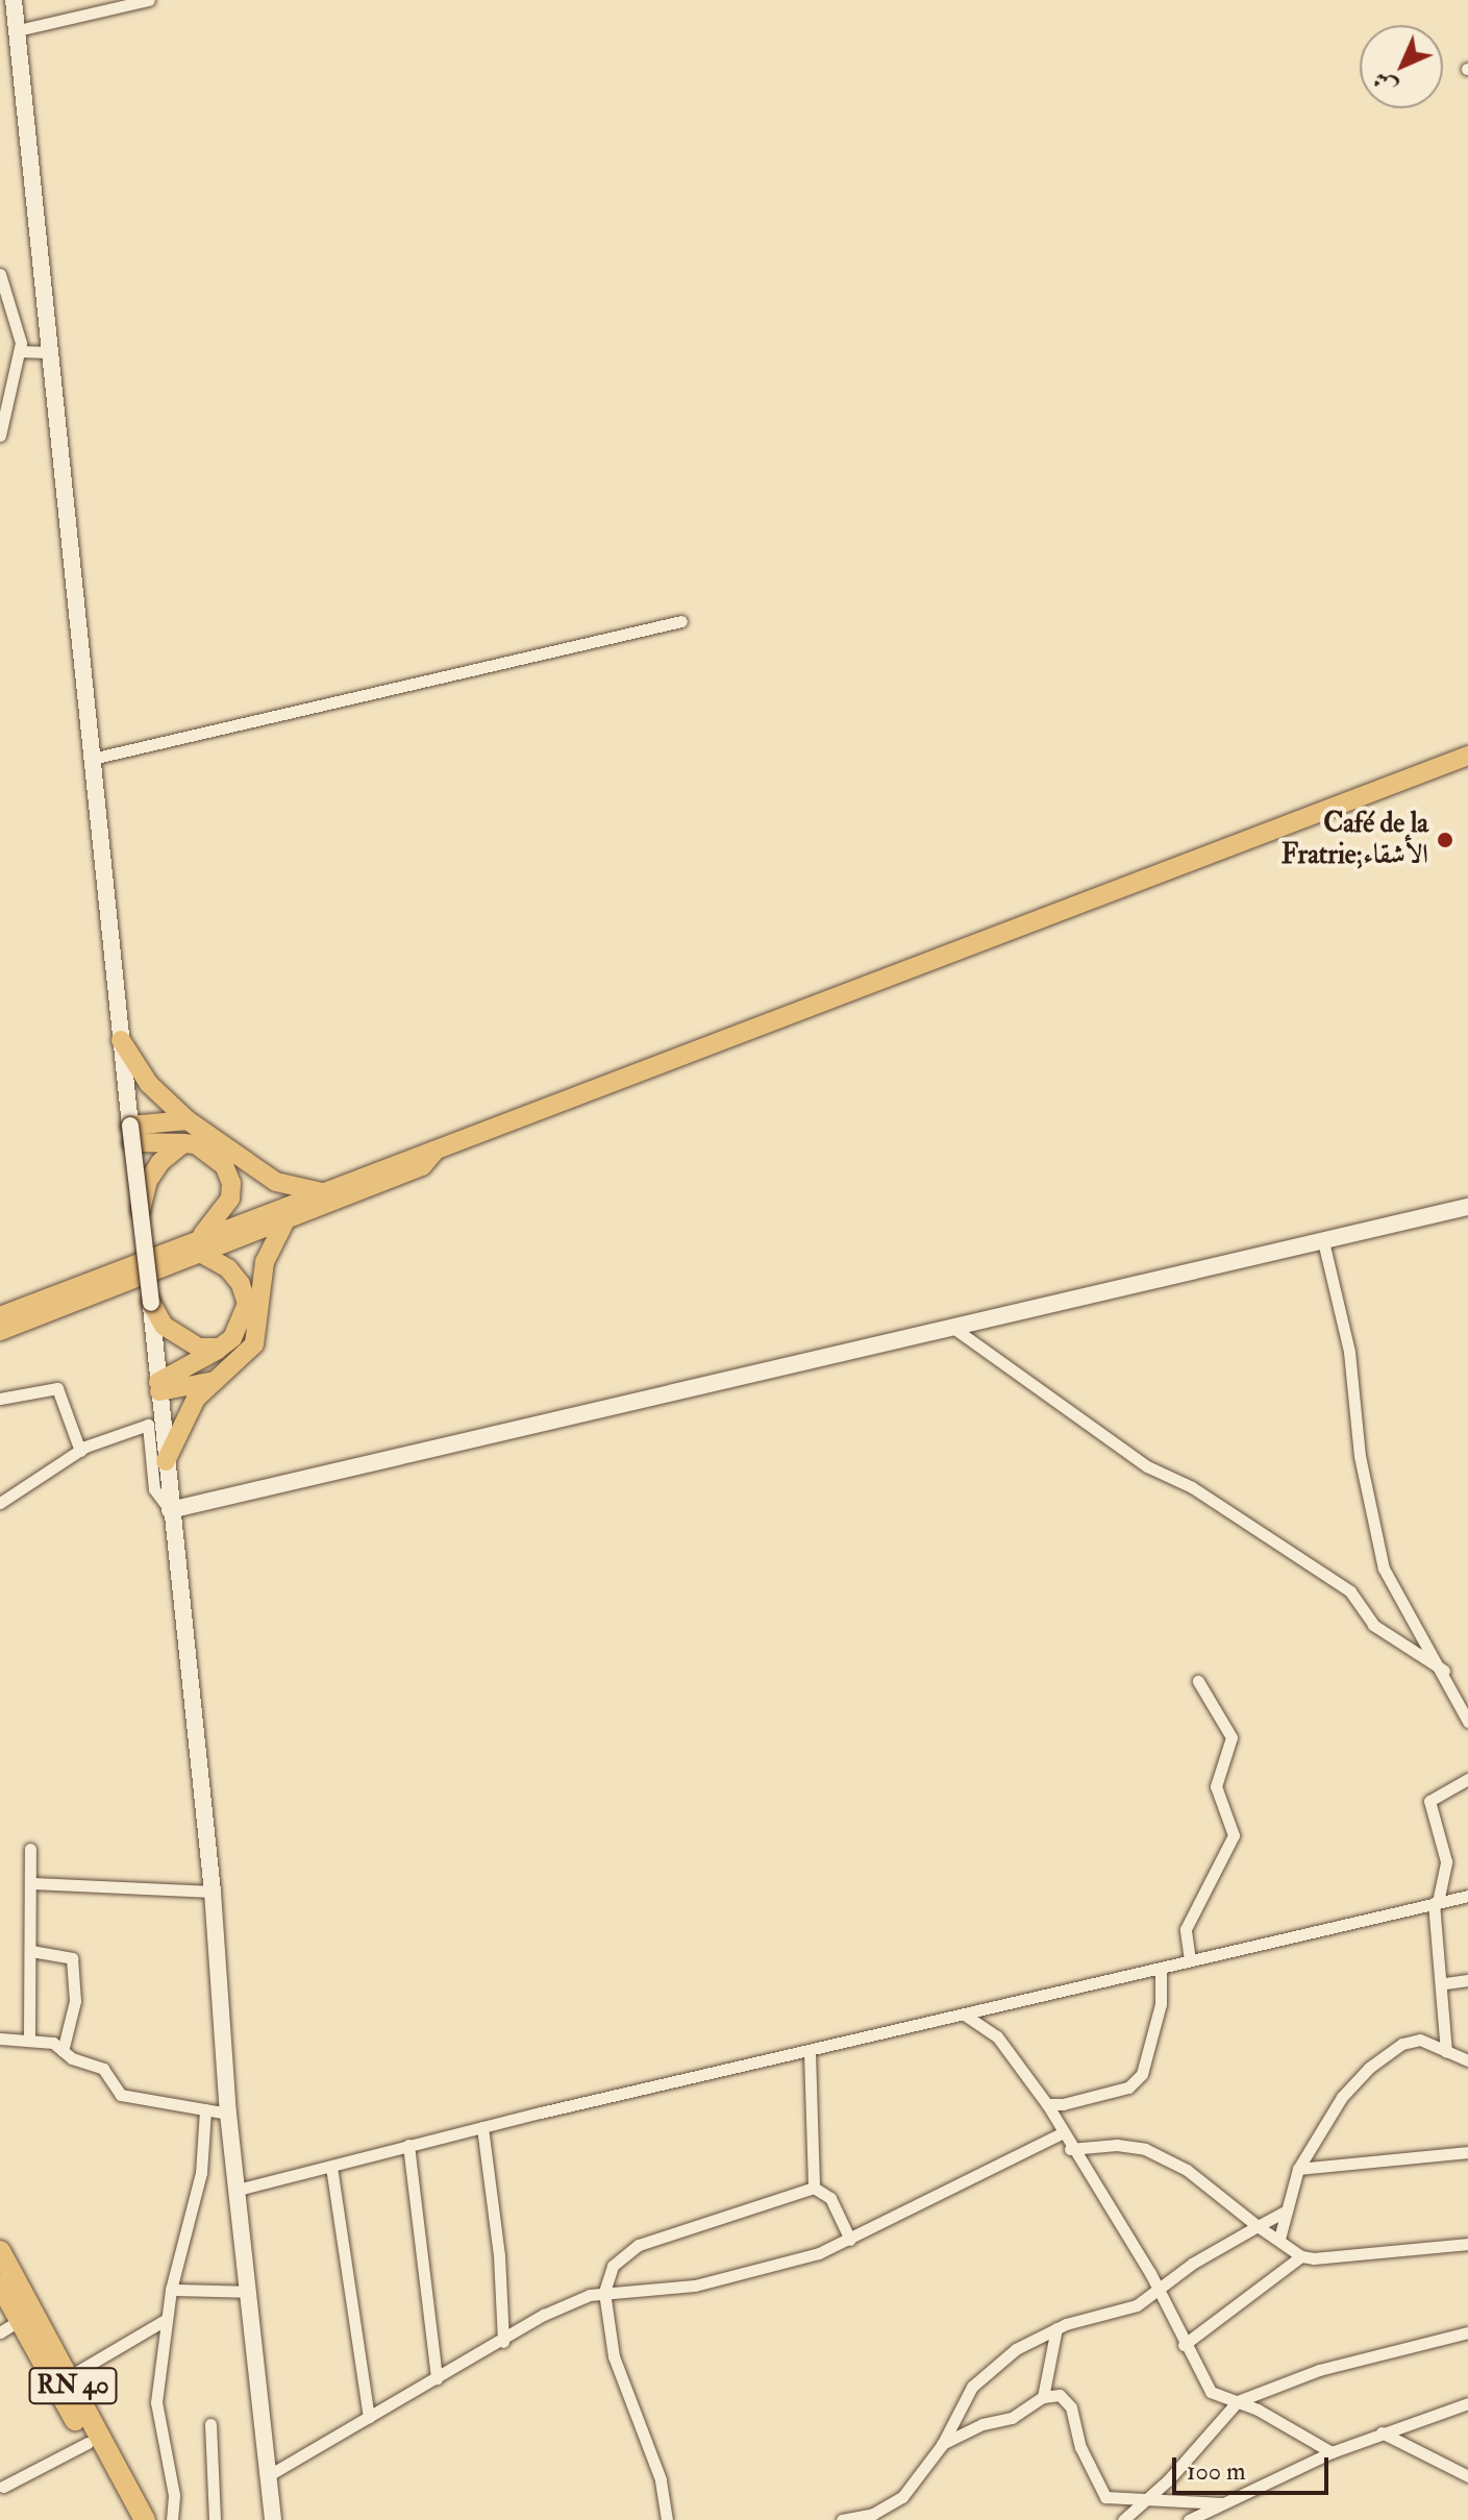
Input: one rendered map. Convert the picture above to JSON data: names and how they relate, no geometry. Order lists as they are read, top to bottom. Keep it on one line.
{"streets":{"highway":["RN 40"]},"places":["Café de la Fratrie;الأشقاء"],"scale_bar":"100 m","north":"bottom left"}
